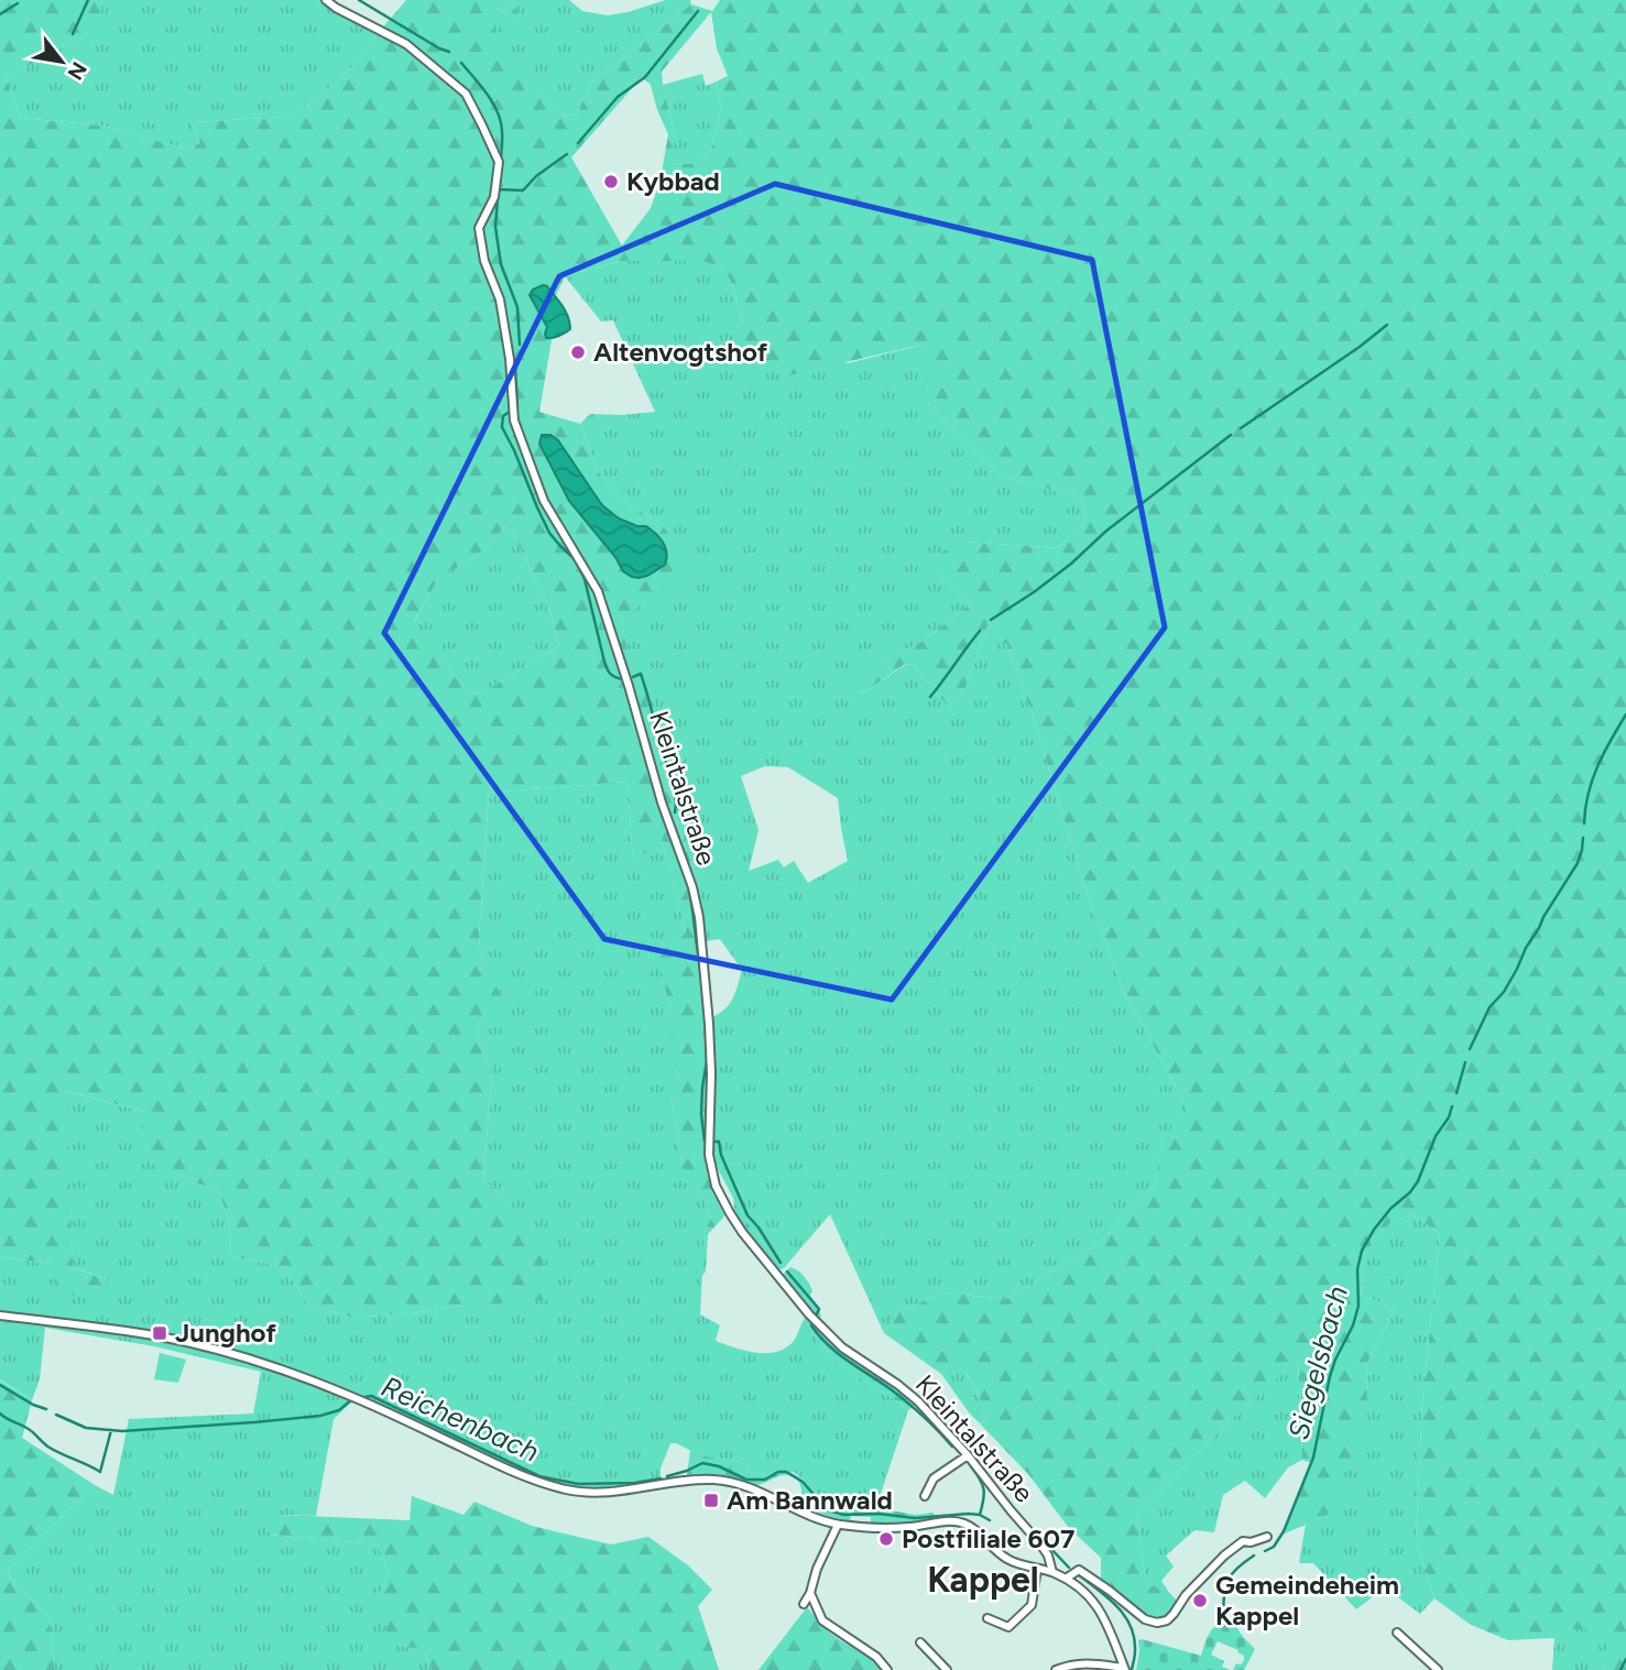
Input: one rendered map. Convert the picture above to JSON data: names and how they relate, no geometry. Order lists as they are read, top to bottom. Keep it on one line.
{"streets":{"street":["Kleintalstraße"]},"districts":["Kappel"],"water":["Siegelsbach","Reichenbach"],"places":{"other":["Kybbad","Altenvogtshof","Postfiliale 607","Gemeindeheim Kappel"],"transit":["Junghof","Am Bannwald"]},"north":"bottom right"}
